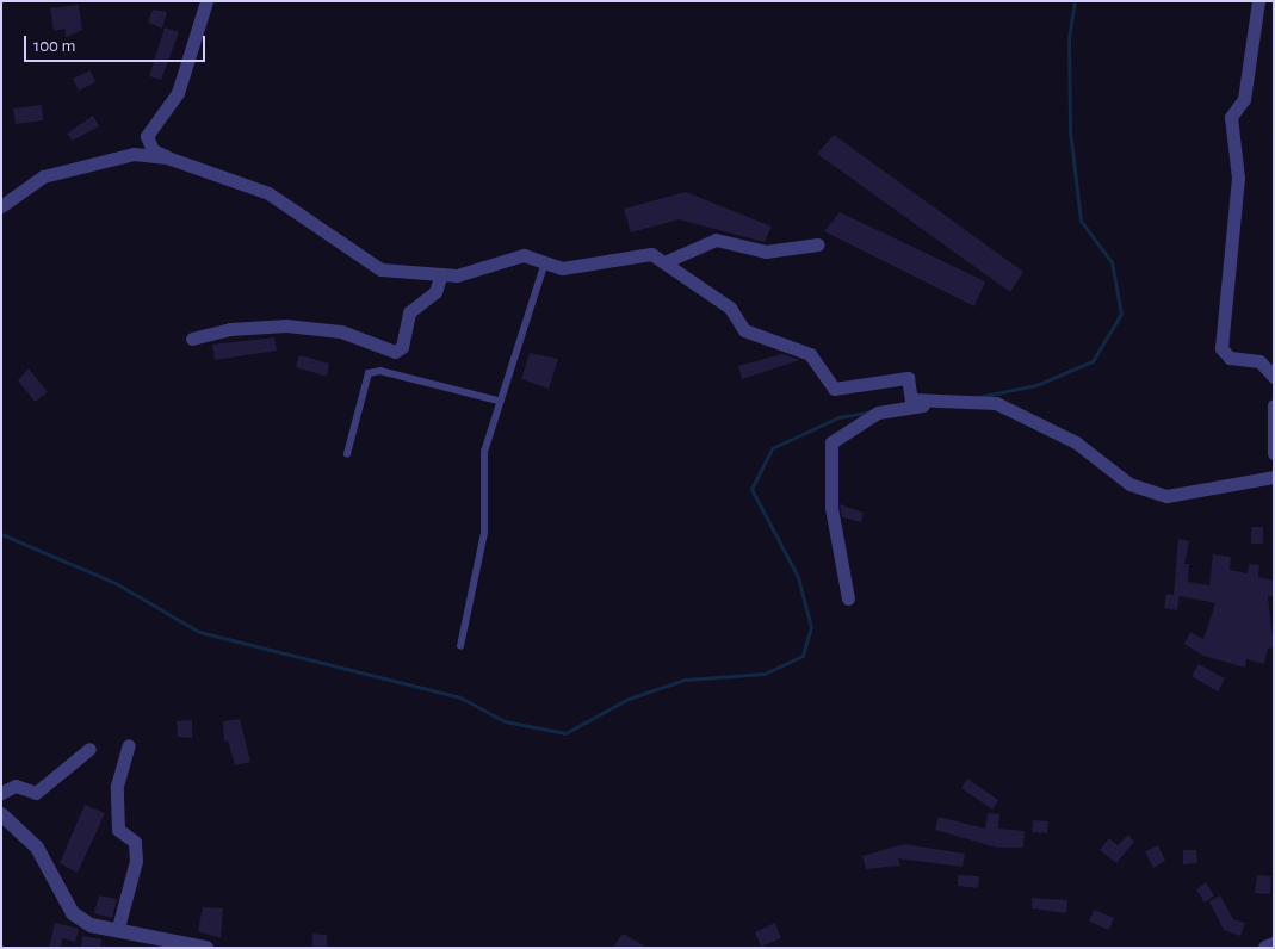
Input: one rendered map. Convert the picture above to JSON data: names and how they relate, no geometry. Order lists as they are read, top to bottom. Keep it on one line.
{"scale_bar":"100 m"}
